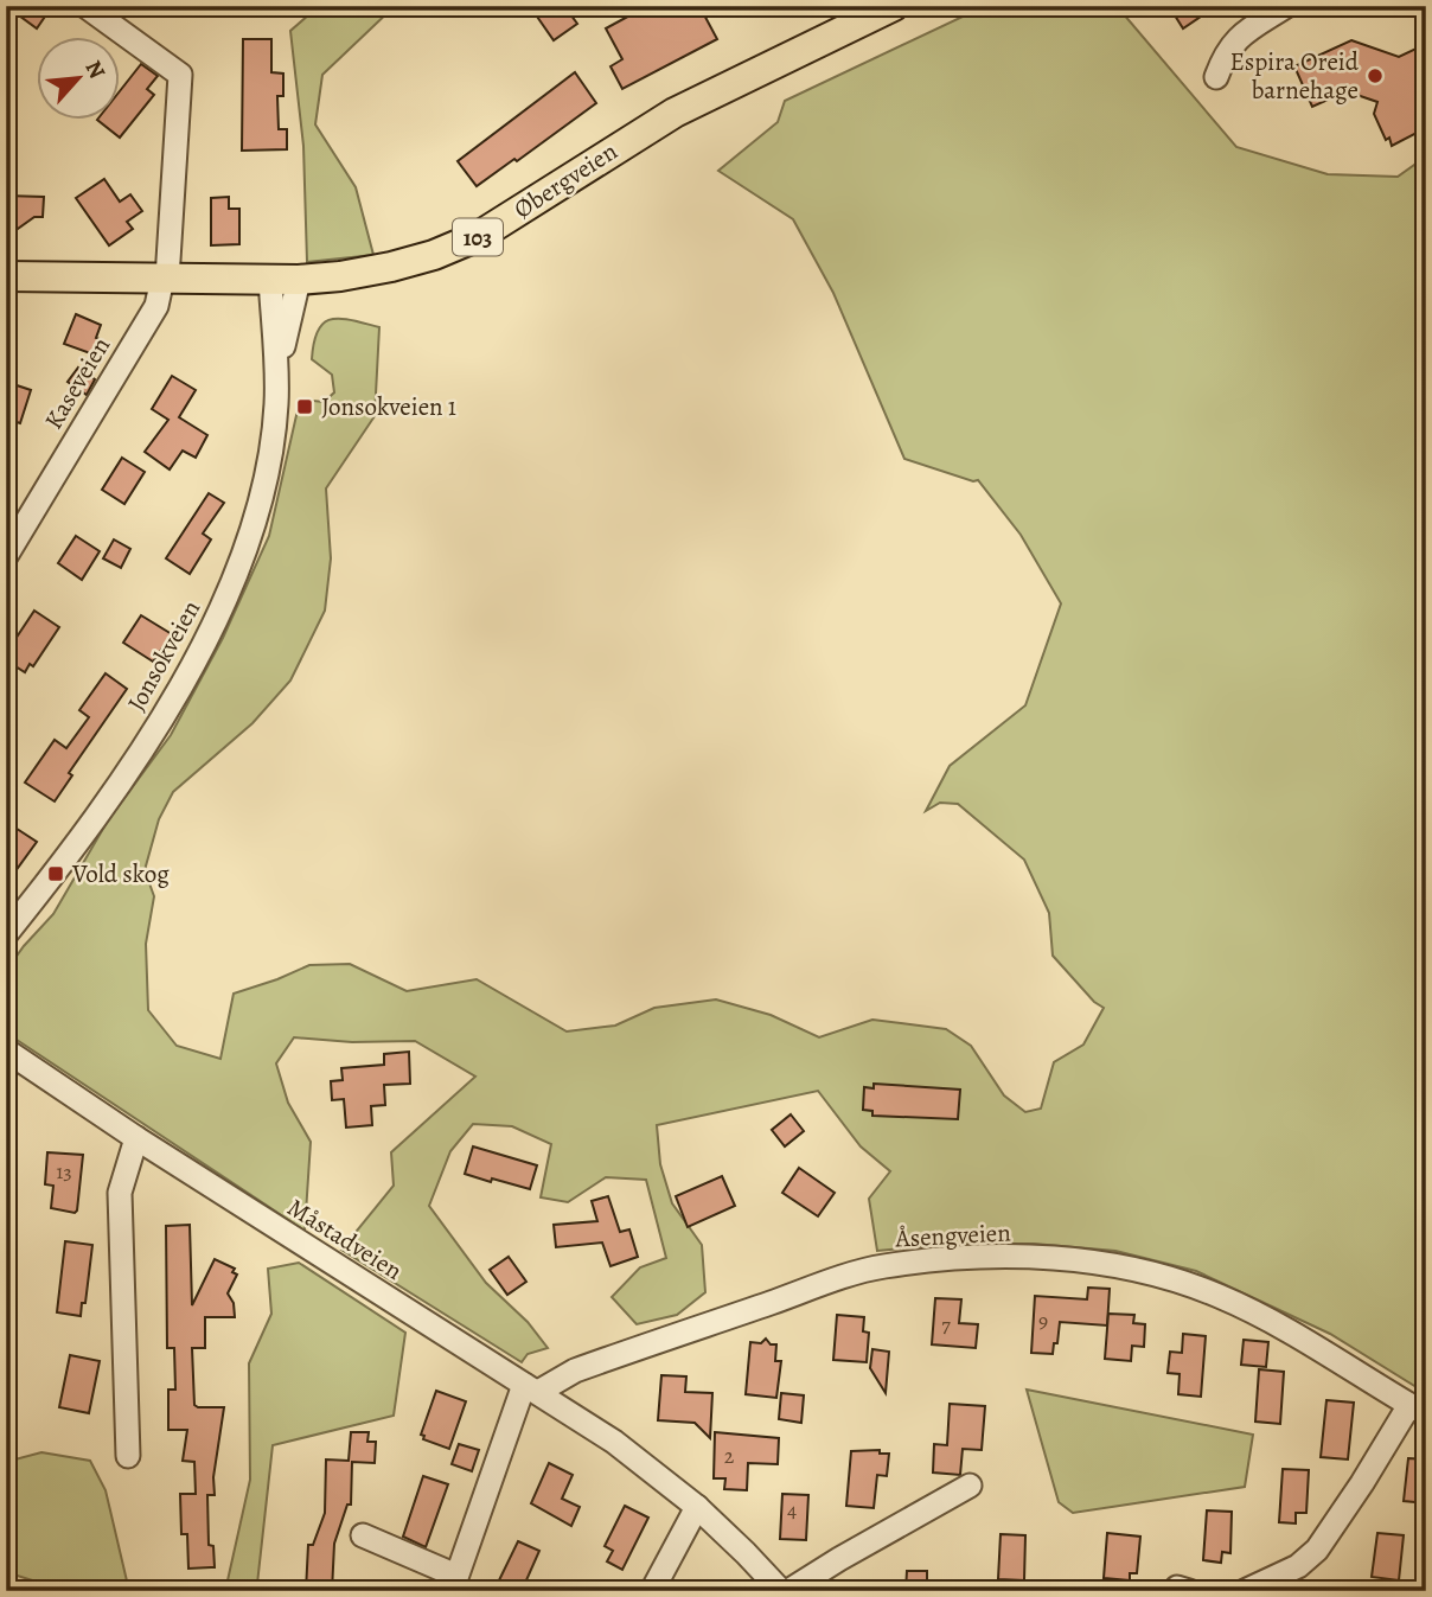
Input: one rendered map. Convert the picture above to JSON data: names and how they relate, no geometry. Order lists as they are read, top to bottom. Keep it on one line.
{"streets":{"main road":["Øbergveien","103"],"street":["Kaseveien","Jonsokveien","Åsengveien","Måstadveien"]},"crossings":[["Øbergveien","Kaseveien"],["Øbergveien","Jonsokveien"],["Åsengveien","Måstadveien"]],"places":{"other":["Espira Oreid barnehage"],"transit":["Jonsokveien 1","Vold skog"]},"house_numbers":["13","9","7","2","4"],"north":"top right"}
